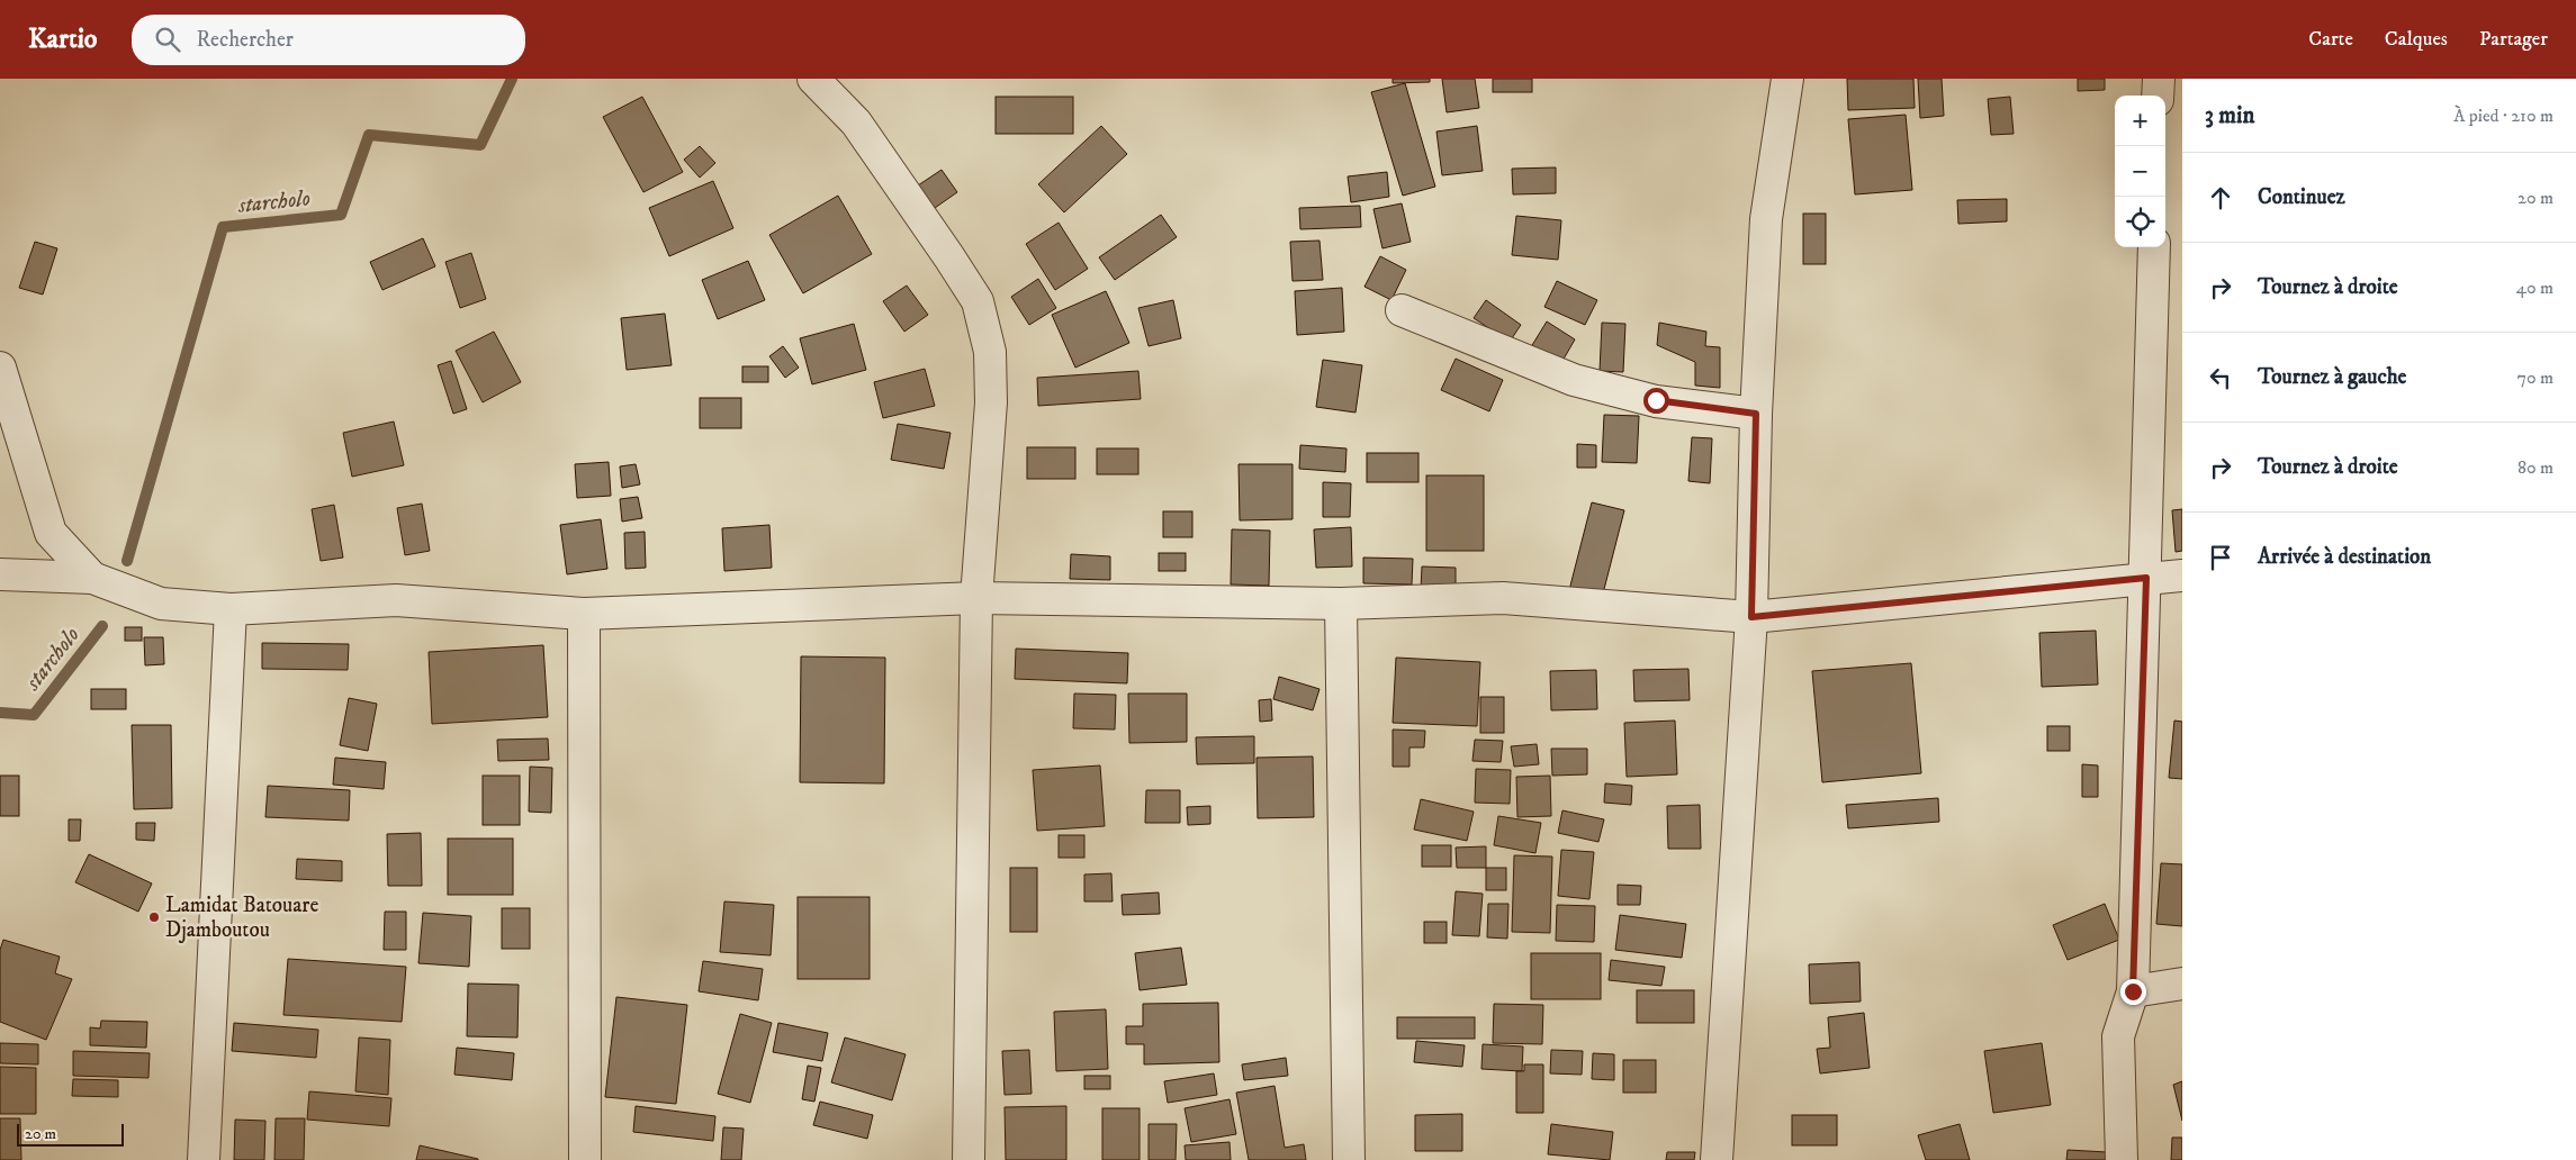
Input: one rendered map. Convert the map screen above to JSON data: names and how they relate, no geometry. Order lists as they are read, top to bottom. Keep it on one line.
{"water":["starcholo"],"places":["Lamidat Batouare Djamboutou"],"scale_bar":"20 m","page":{"header":"Kartio","search":"Rechercher","nav":["Carte","Calques","Partager"],"heading":["3 min","À pied · 210 m"],"map_buttons":["+","−"],"list":[["Continuez","20 m"],["Tournez à droite","40 m"],["Tournez à gauche","70 m"],["Tournez à droite","80 m"],"Arrivée à destination"],"scale":"20 m"}}
